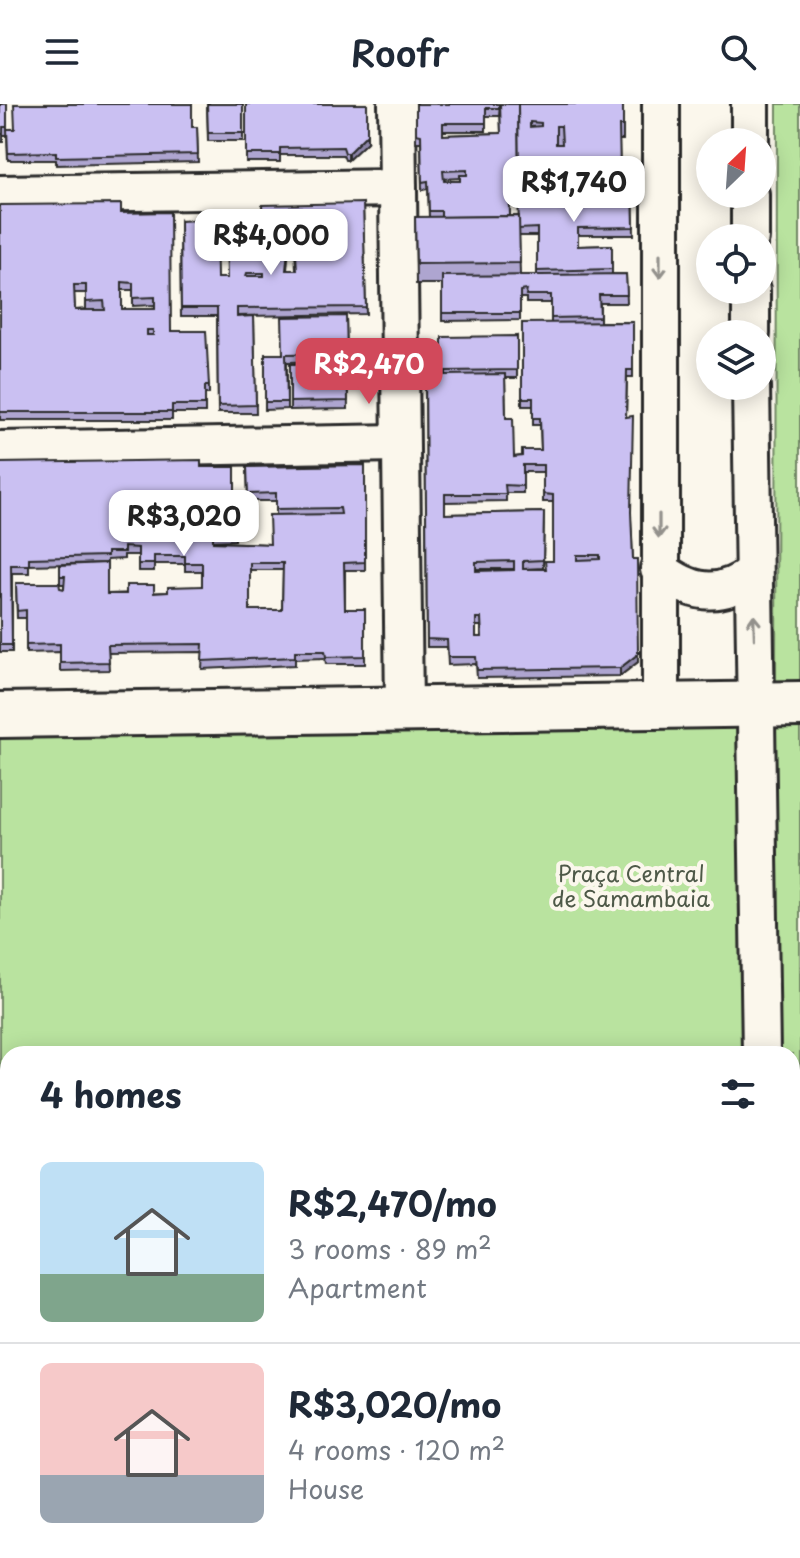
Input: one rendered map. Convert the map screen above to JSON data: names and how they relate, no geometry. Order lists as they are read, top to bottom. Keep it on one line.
{"parks":["Praça Central de Samambaia"],"north":"top right","page":{"header":"Roofr","price":["R$1,740","R$4,000","R$2,470","R$3,020"],"heading":"4 homes","list":[{"name":"R$2,470/mo","note":"3 rooms · 89 m² · Apartment"},{"name":"R$3,020/mo","note":"4 rooms · 120 m² · House"}]}}
